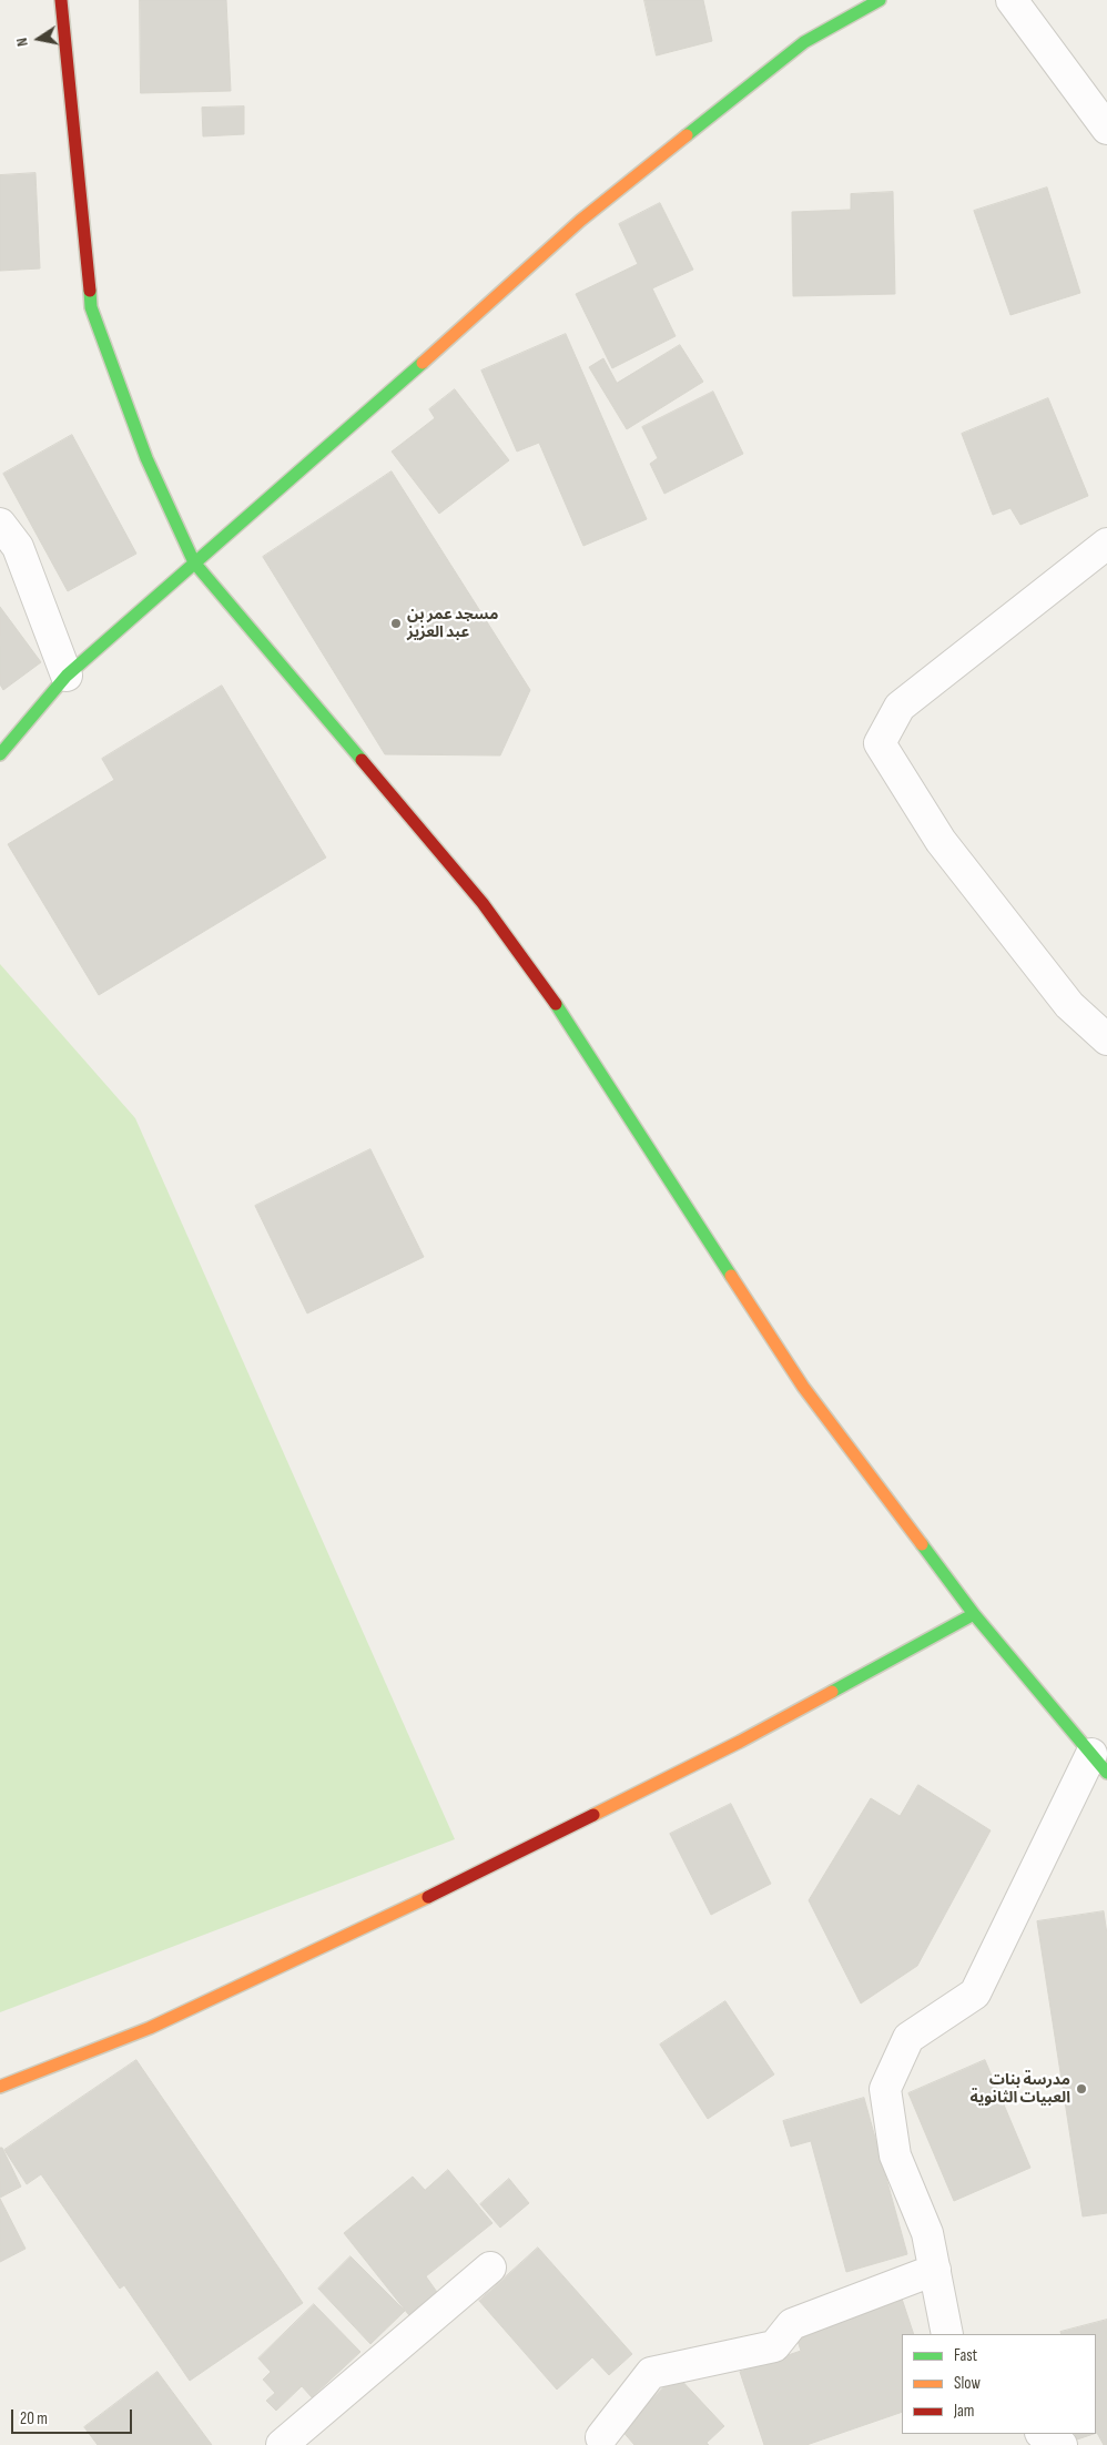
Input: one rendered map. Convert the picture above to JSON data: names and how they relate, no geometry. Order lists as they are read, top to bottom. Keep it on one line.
{"places":["مسجد عمر بن عبد العزيز","مدرسة بنات العبيات الثانوية"],"legend":["Fast","Slow","Jam"],"scale_bar":"20 m","north":"left"}
